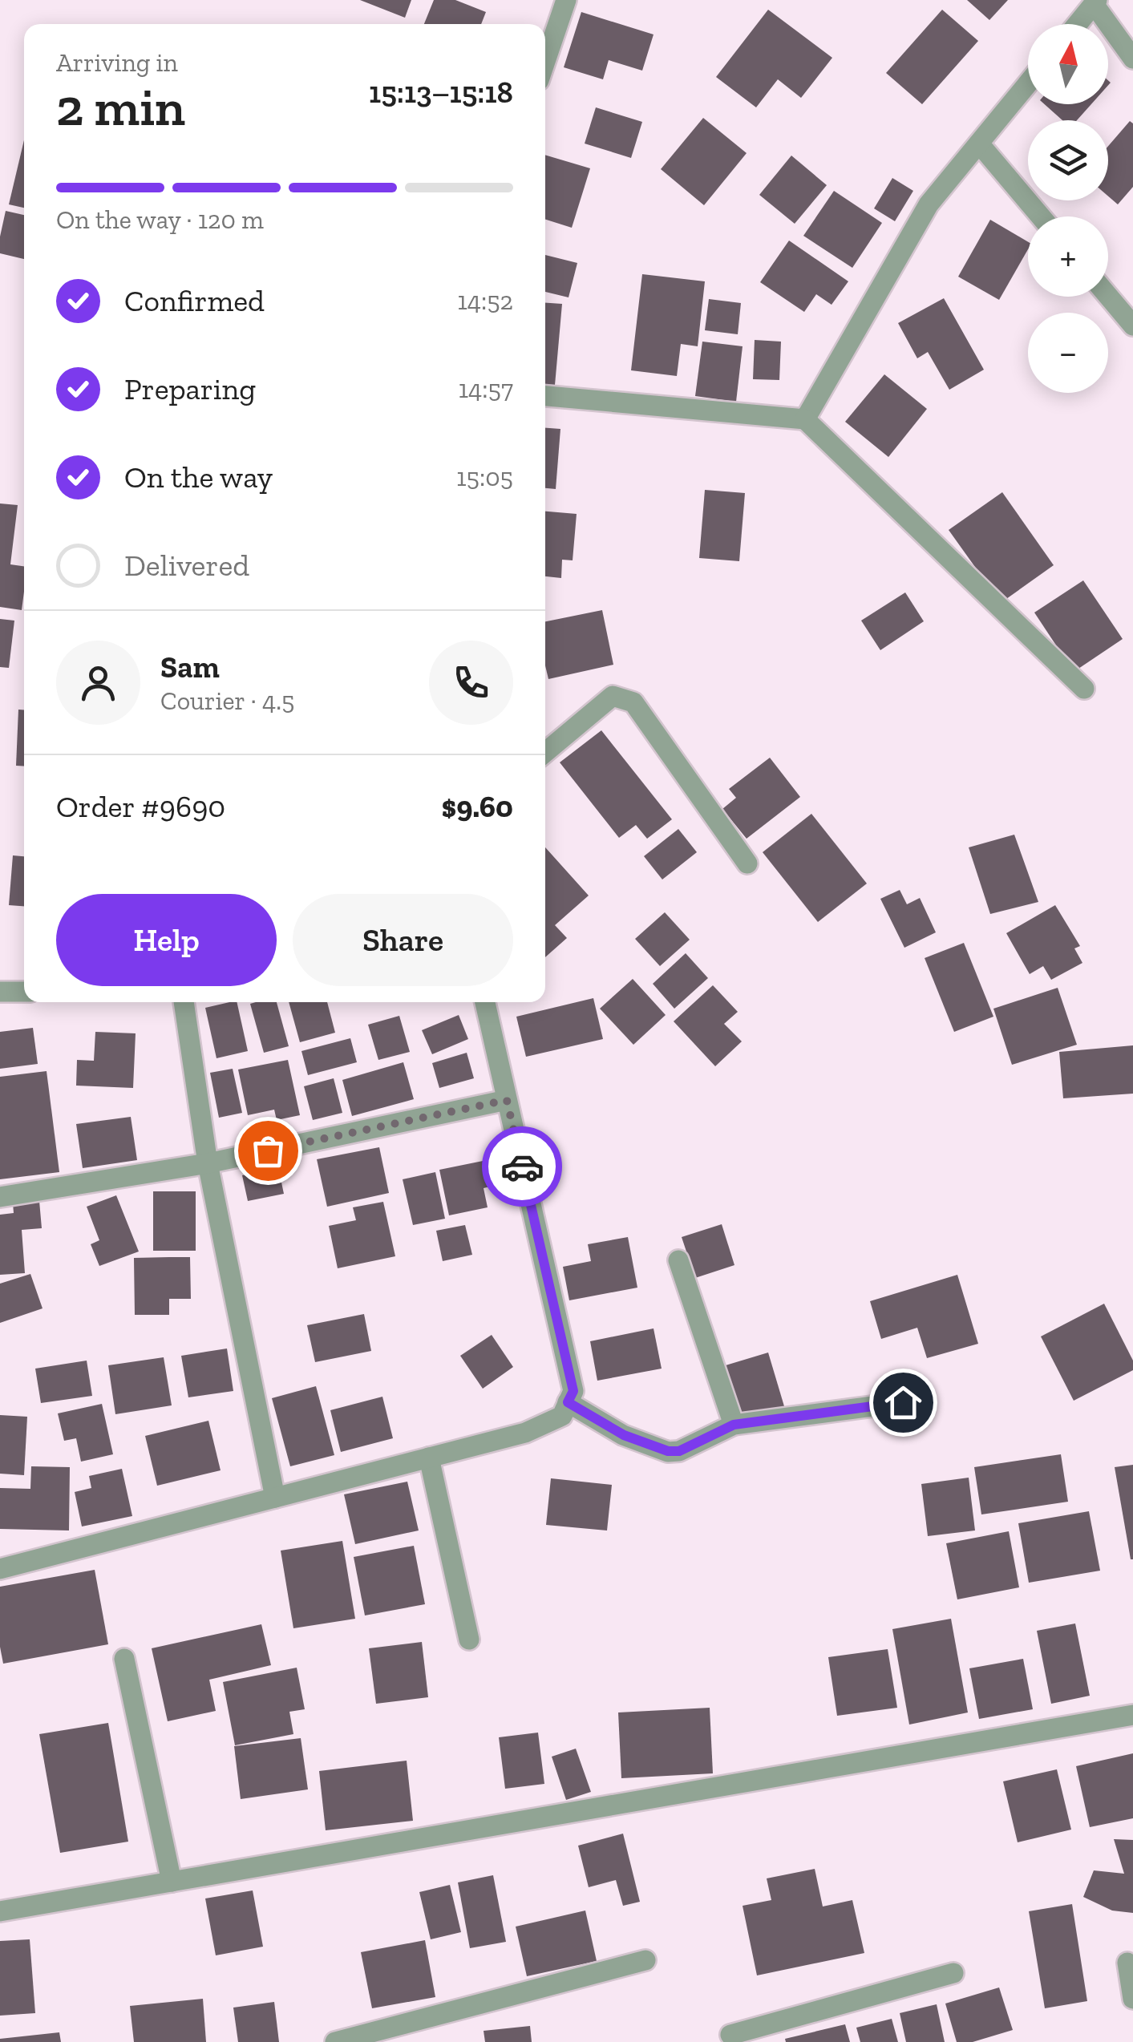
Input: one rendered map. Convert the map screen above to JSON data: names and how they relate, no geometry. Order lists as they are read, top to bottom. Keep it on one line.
{"north":"top","page":{"map_buttons":["+","−"],"heading":["2 min","Arriving in","15:13–15:18"],"panel":["Sam","Courier · 4.5","Order #9690","$9.60"],"bar":"On the way · 120 m","list":[["Confirmed","14:52"],["Preparing","14:57"],["On the way","15:05"],"Delivered"],"buttons":["Help","Share"]}}
